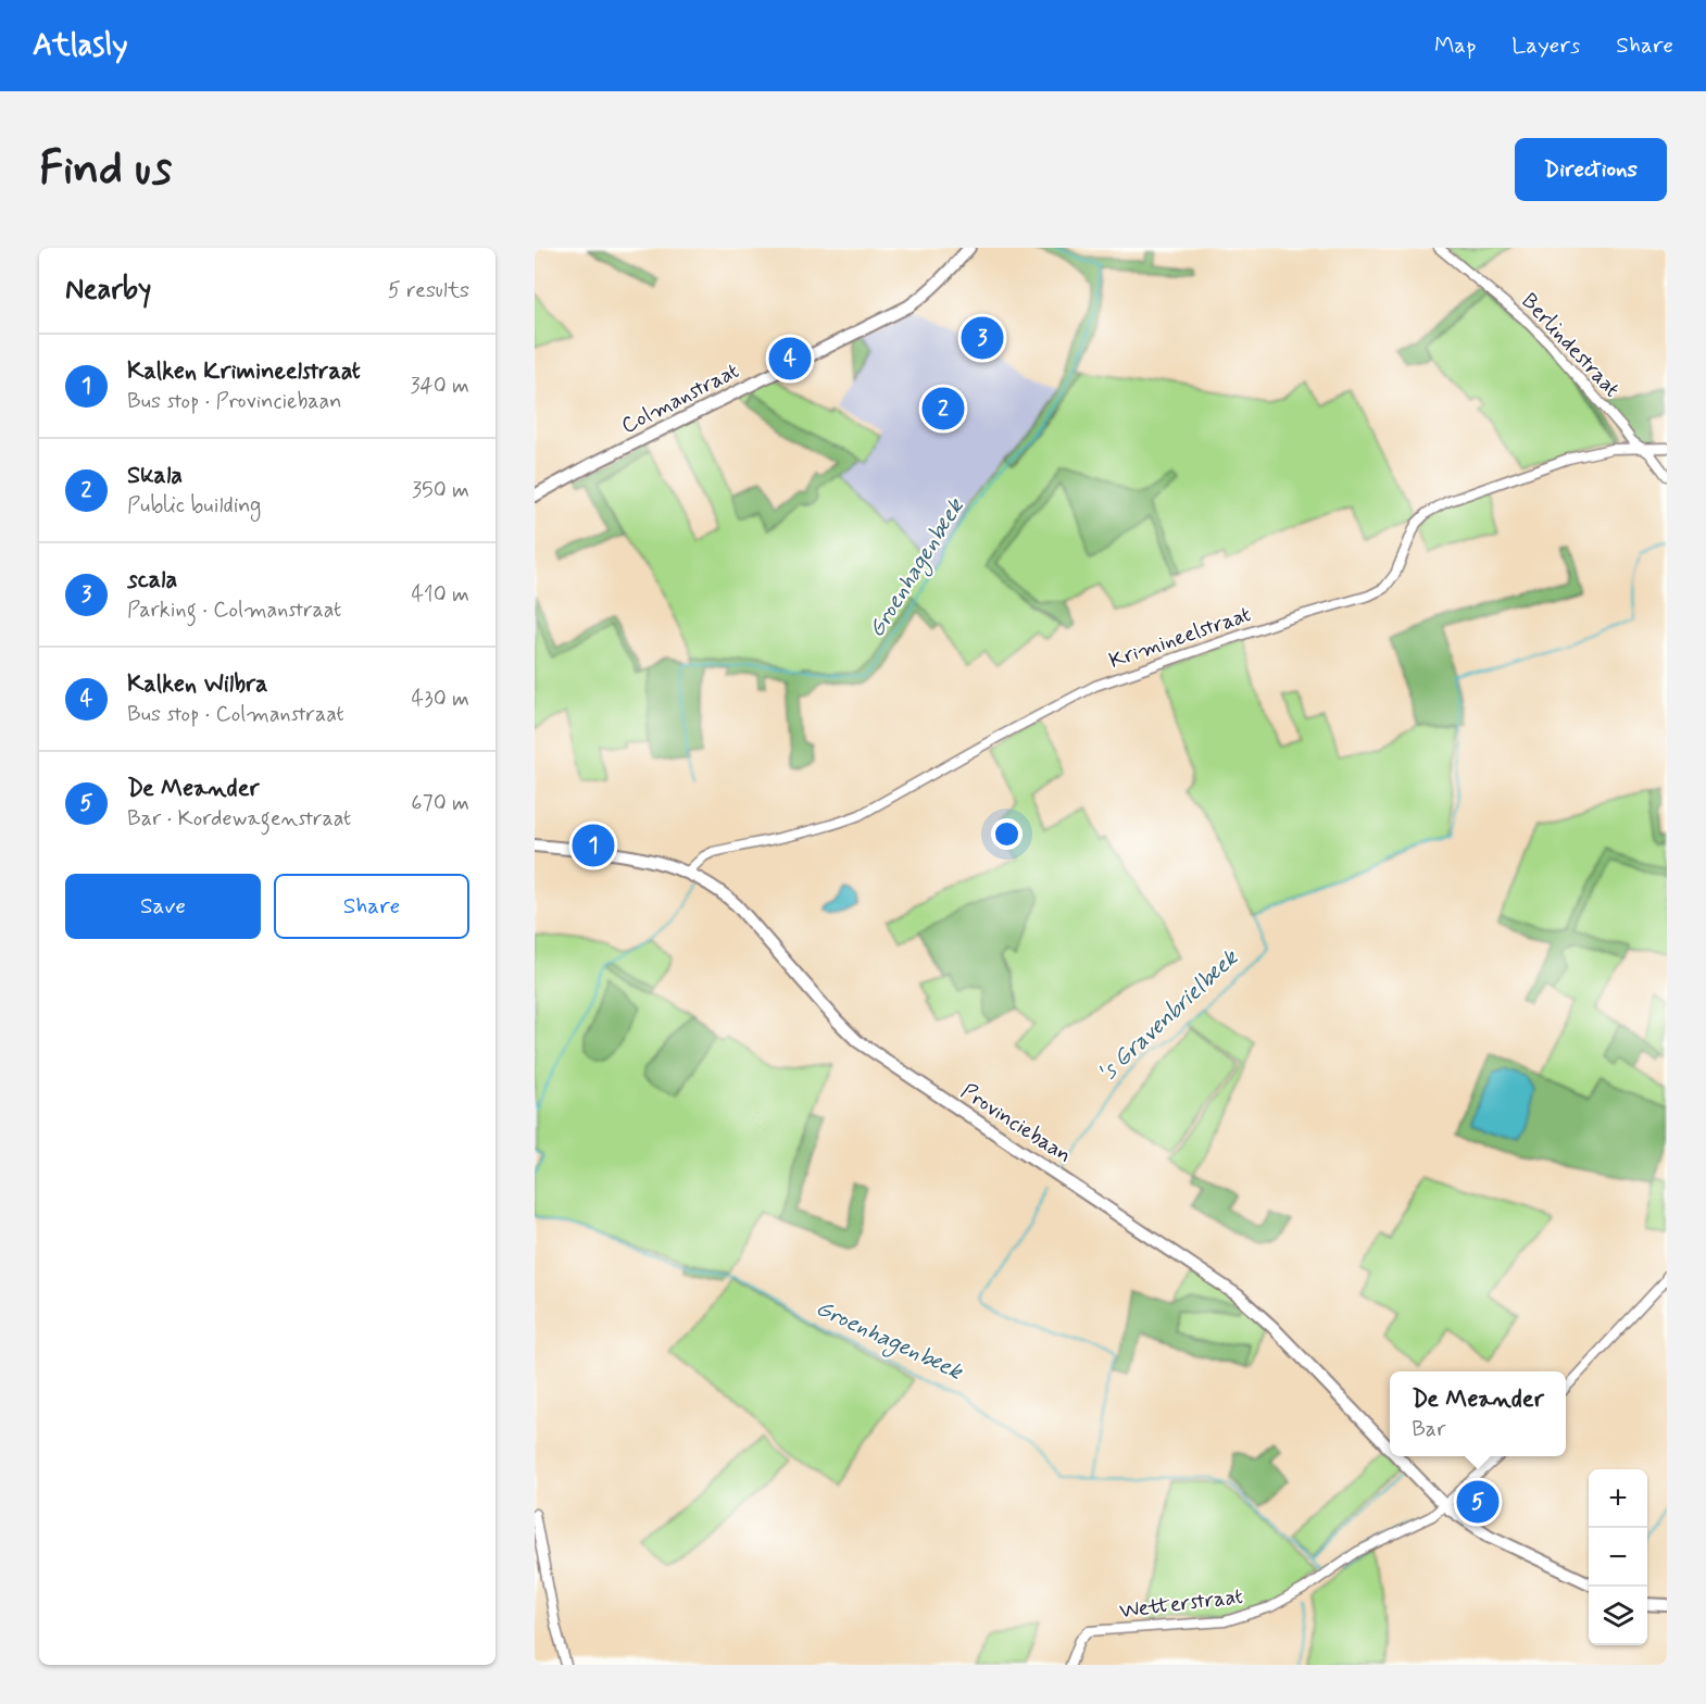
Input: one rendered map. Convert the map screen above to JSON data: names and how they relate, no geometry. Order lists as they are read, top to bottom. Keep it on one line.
{"streets":{"main road":["Colmanstraat","Provinciebaan"],"street":["Berlindestraat","Krimineelstraat","Wetterstraat"]},"crossings":[["Berlindestraat","Krimineelstraat"],["Krimineelstraat","Provinciebaan"],["Provinciebaan","Wetterstraat"]],"water":["Groenhagenbeek","'s Gravenbrielbeek"],"page":{"header":"Atlasly","nav":["Map","Layers","Share"],"buttons":["Directions",["Save","Share"]],"title":"Find us","heading":["Nearby","5 results"],"pins":["3","4","2","1","5"],"list":[{"mark":"1","name":"Kalken Krimineelstraat","note":"Bus stop · Provinciebaan","value":"340 m"},{"mark":"2","name":"Skala","note":"Public building","value":"350 m"},{"mark":"3","name":"scala","note":"Parking · Colmanstraat","value":"410 m"},{"mark":"4","name":"Kalken Wilbra","note":"Bus stop · Colmanstraat","value":"430 m"},{"mark":"5","name":"De Meander","note":"Bar · Kordewagenstraat","value":"670 m"}],"popup":["De Meander","Bar"],"map_buttons":["+","−"]}}
